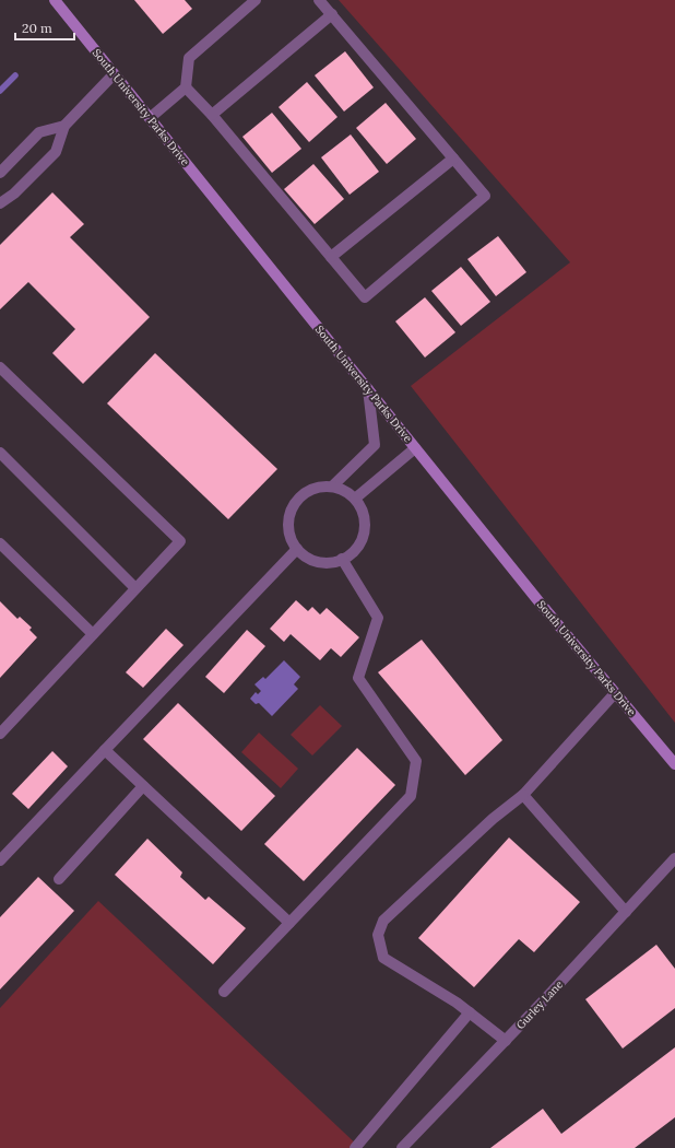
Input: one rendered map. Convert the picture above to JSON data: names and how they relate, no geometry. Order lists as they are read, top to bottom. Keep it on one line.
{"streets":{"main road":["South University Parks Drive"],"street":["Gurley Lane"]},"scale_bar":"20 m"}
